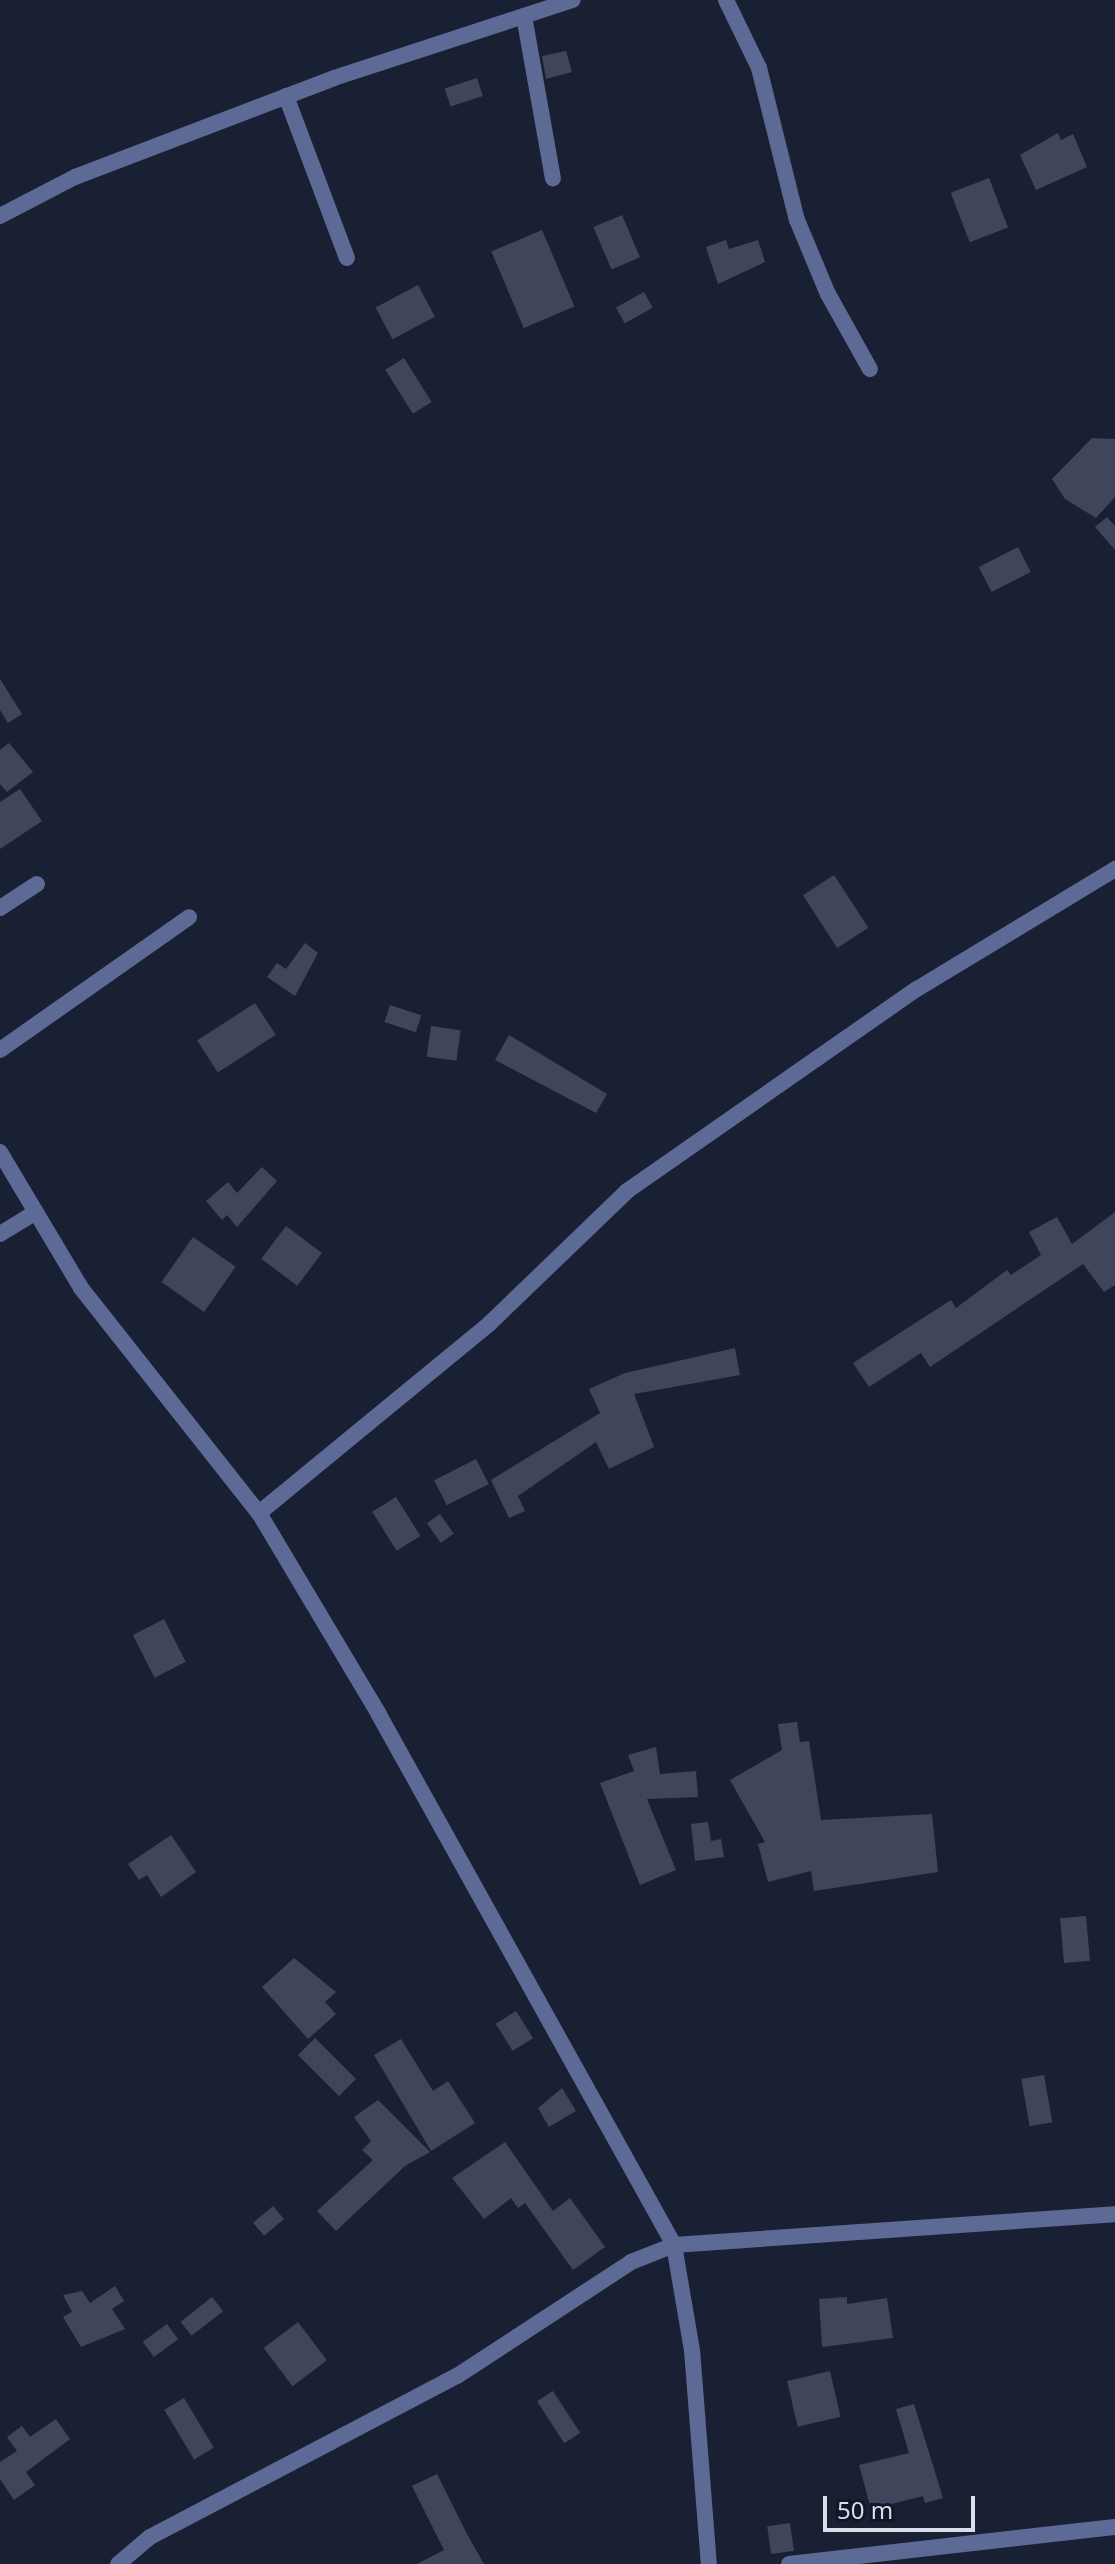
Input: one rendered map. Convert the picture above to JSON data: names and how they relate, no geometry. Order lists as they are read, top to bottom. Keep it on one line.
{"scale_bar":"50 m"}
